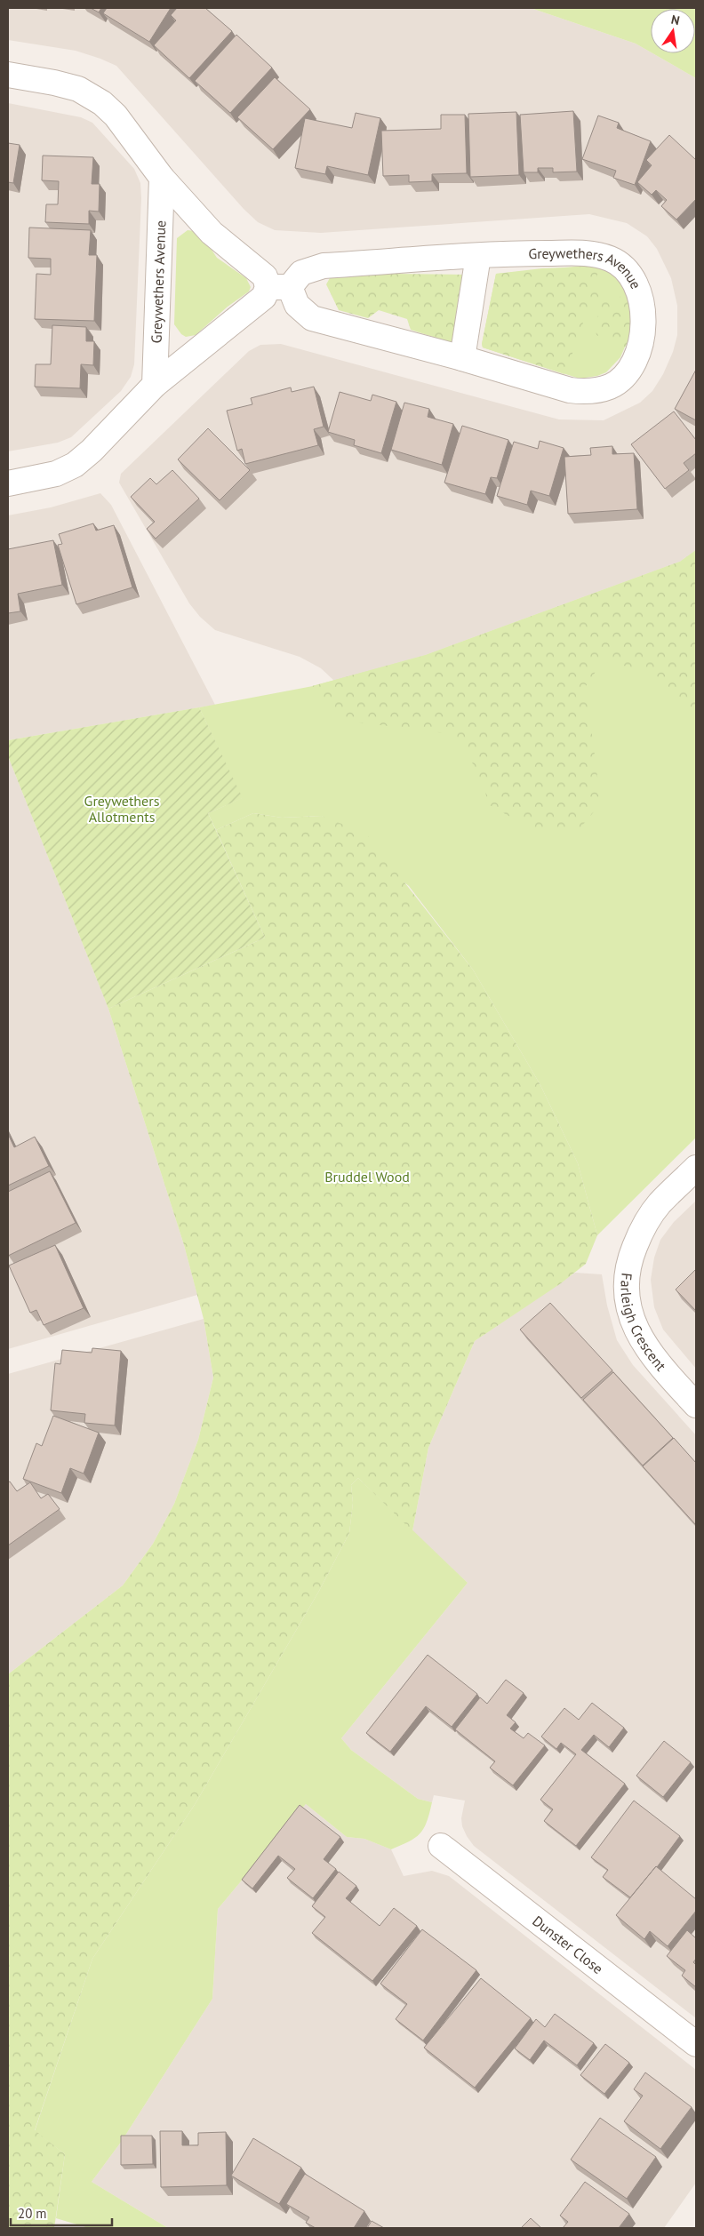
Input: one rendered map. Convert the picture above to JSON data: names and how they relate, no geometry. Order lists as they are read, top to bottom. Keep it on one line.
{"streets":{"street":["Greywethers Avenue","Farleigh Crescent","Dunster Close"]},"parks":["Greywethers Allotments","Bruddel Wood"],"scale_bar":"20 m","north":"top"}
